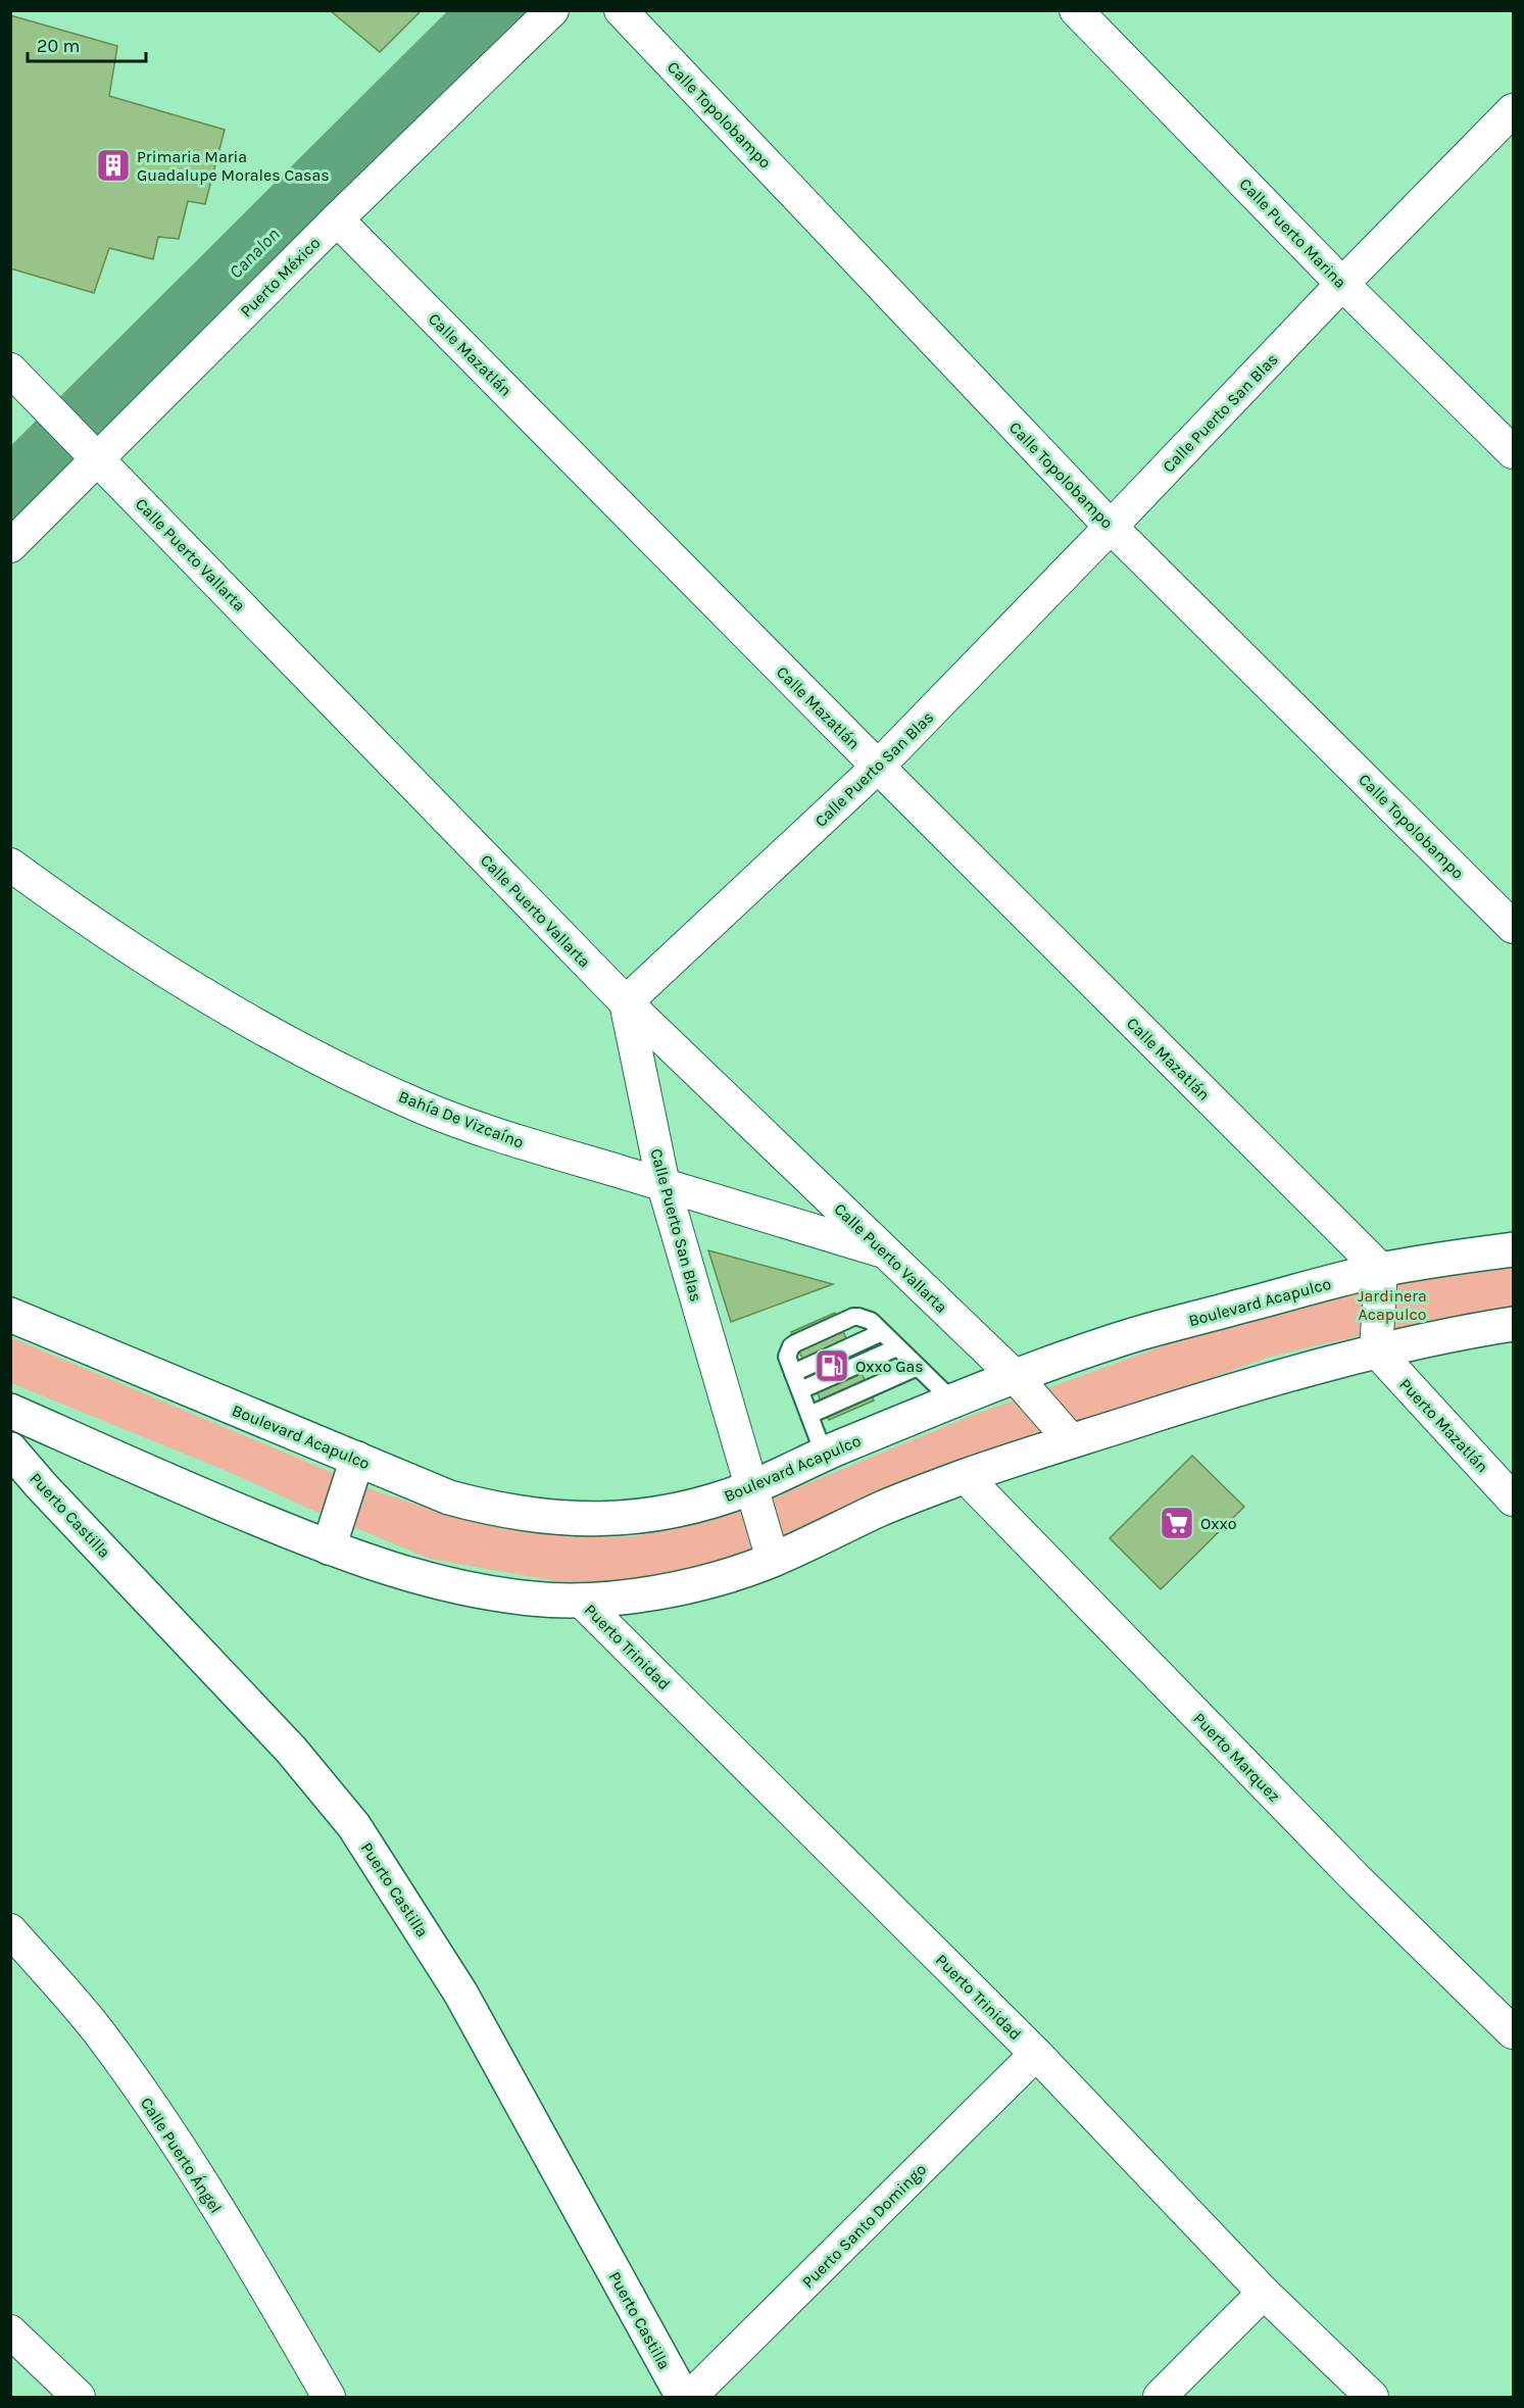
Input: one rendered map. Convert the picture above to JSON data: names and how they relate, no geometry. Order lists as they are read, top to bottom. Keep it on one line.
{"streets":{"main road":["Boulevard Acapulco","Puerto Castilla"],"street":["Calle Topolobampo","Calle Puerto Marina","Puerto México","Calle Mazatlán","Calle Puerto San Blas","Calle Puerto Vallarta","Bahía De Vizcaíno","Puerto Mazatlán","Puerto Trinidad","Puerto Marquez","Calle Puerto Ángel","Puerto Santo Domingo"]},"crossings":[["Calle Topolobampo","Calle Puerto San Blas"],["Calle Puerto Marina","Calle Puerto San Blas"],["Puerto México","Calle Mazatlán"],["Puerto México","Calle Puerto Vallarta"],["Calle Mazatlán","Calle Puerto San Blas"],["Calle Mazatlán","Boulevard Acapulco"],["Calle Puerto San Blas","Calle Puerto Vallarta"],["Calle Puerto San Blas","Bahía De Vizcaíno"],["Calle Puerto San Blas","Boulevard Acapulco"],["Calle Puerto Vallarta","Bahía De Vizcaíno"],["Calle Puerto Vallarta","Boulevard Acapulco"],["Puerto Trinidad","Puerto Santo Domingo"]],"water":["Canalon"],"parks":["Jardinera Acapulco"],"places":{"building":["Primaria Maria Guadalupe Morales Casas"],"fuel station":["Oxxo Gas"],"supermarket":["Oxxo"]},"scale_bar":"20 m"}
